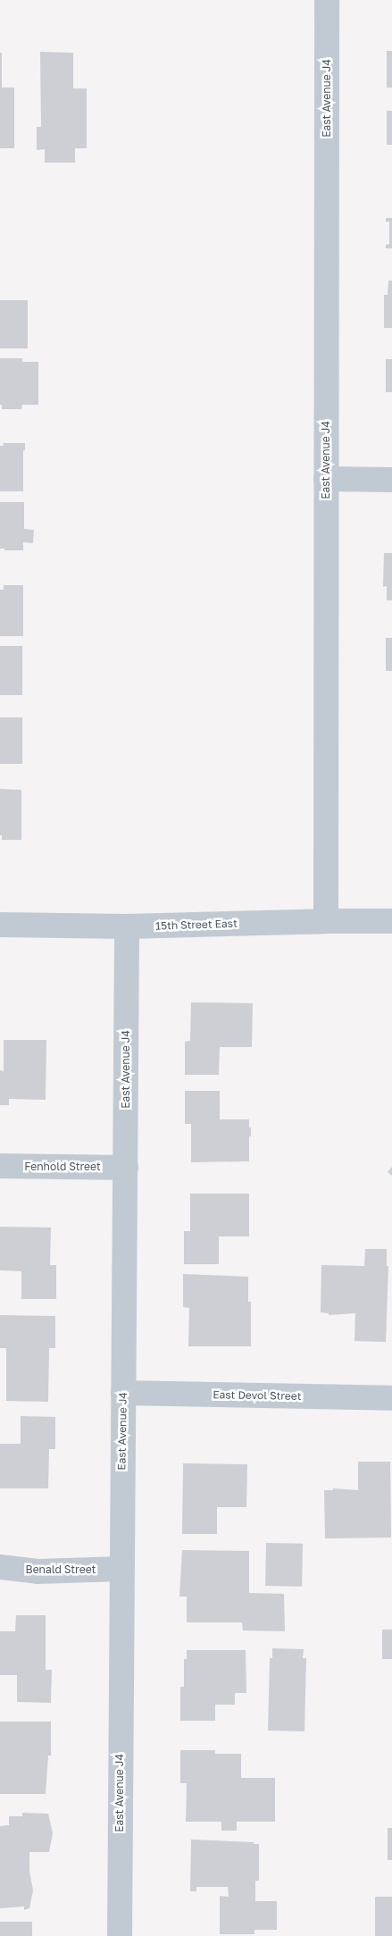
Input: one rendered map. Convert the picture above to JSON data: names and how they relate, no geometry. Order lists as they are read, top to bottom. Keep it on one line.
{"streets":{"street":["East Avenue J4","15th Street East","Fenhold Street","East Devol Street","Benald Street"]},"crossings":[["East Avenue J4","15th Street East"],["East Avenue J4","Fenhold Street"],["East Avenue J4","East Devol Street"],["East Avenue J4","Benald Street"]]}
